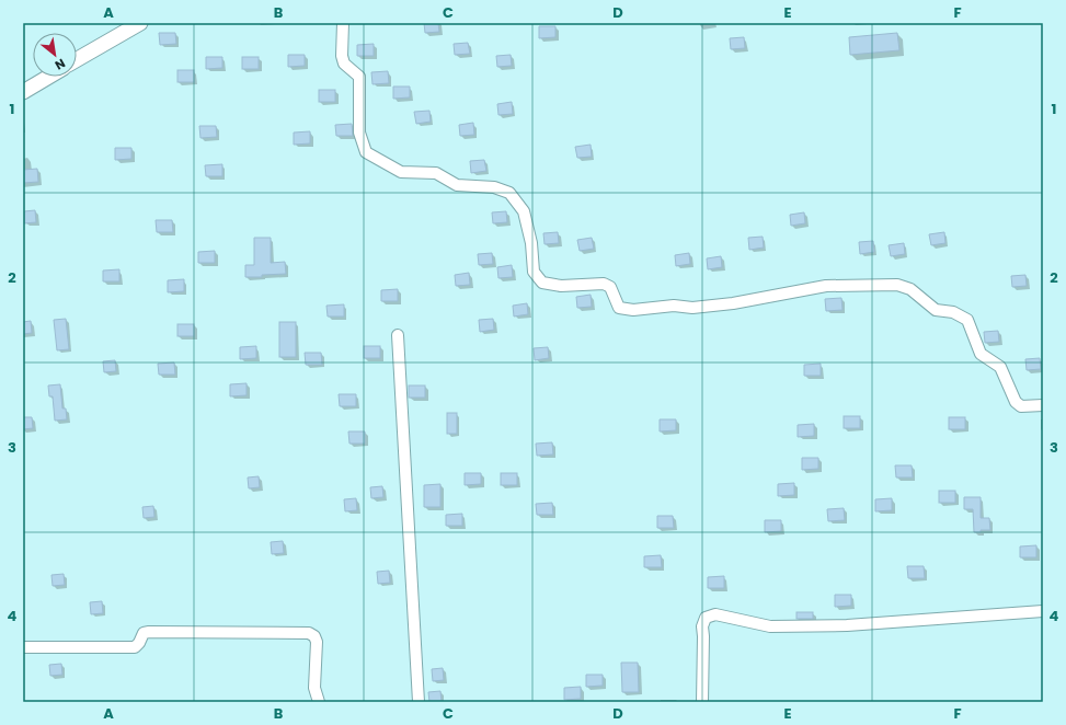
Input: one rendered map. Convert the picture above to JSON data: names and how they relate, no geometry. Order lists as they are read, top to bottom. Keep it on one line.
{"north":"bottom right","grid":{"columns":["A","B","C","D","E","F"],"rows":["1","2","3","4"]}}
